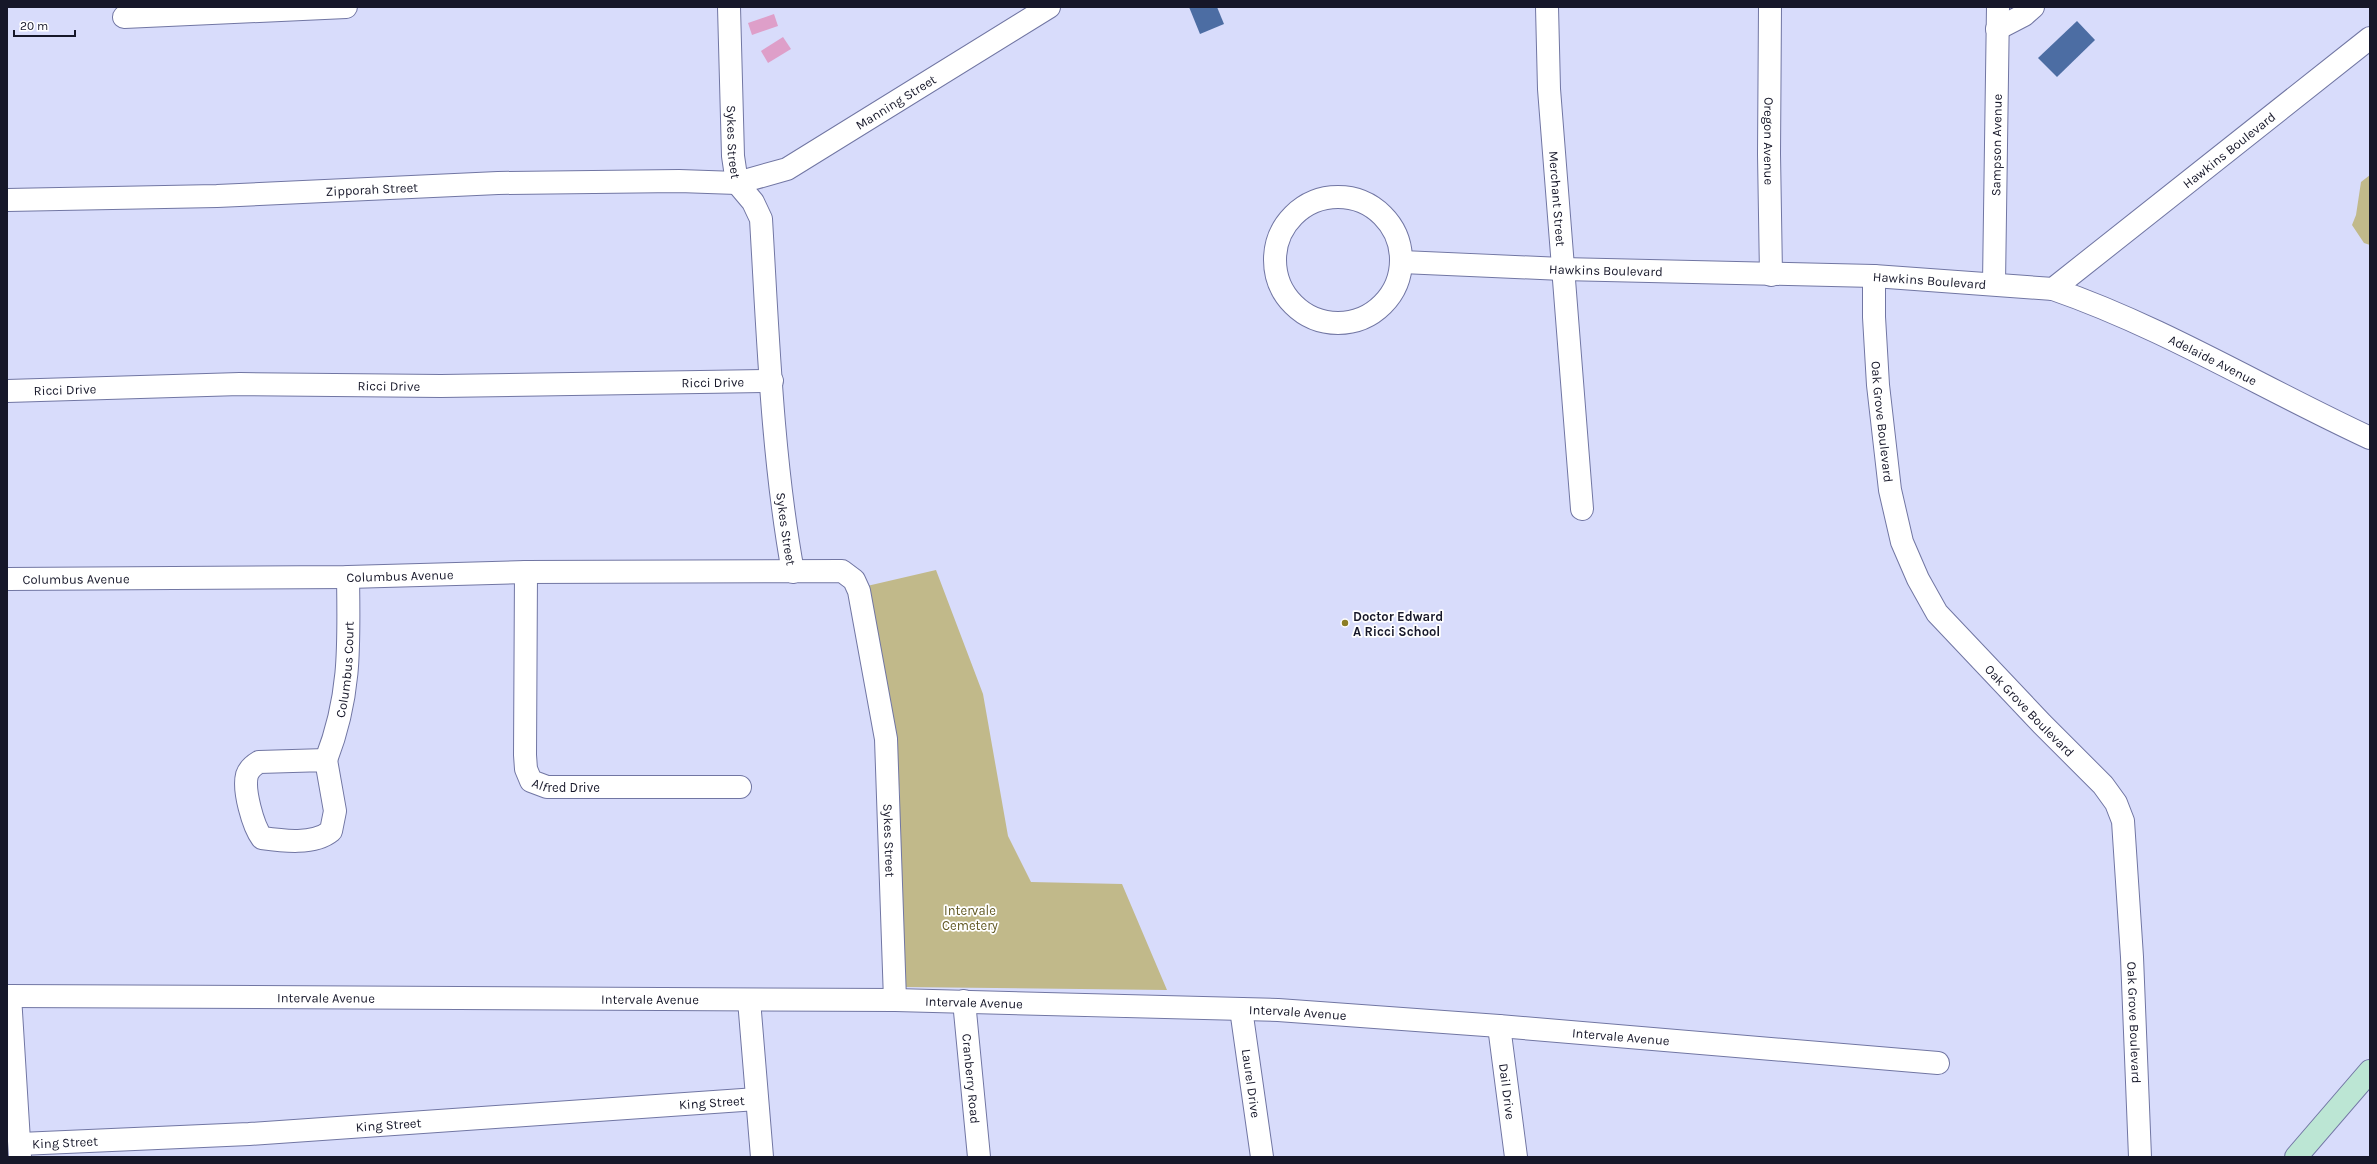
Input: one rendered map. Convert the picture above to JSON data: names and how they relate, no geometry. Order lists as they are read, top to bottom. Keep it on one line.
{"streets":{"street":["Manning Street","Oregon Avenue","Sykes Street","Sampson Avenue","Hawkins Boulevard","Zipporah Street","Merchant Street","Adelaide Avenue","Ricci Drive","Oak Grove Boulevard","Columbus Avenue","Columbus Court","Alfred Drive","Intervale Avenue","Cranberry Road","Laurel Drive","Dail Drive","King Street"]},"crossings":[["Manning Street","Sykes Street"],["Manning Street","Zipporah Street"],["Oregon Avenue","Hawkins Boulevard"],["Sykes Street","Zipporah Street"],["Sykes Street","Ricci Drive"],["Sykes Street","Columbus Avenue"],["Sykes Street","Intervale Avenue"],["Sampson Avenue","Hawkins Boulevard"],["Hawkins Boulevard","Merchant Street"],["Hawkins Boulevard","Adelaide Avenue"],["Hawkins Boulevard","Oak Grove Boulevard"],["Columbus Avenue","Columbus Court"],["Columbus Avenue","Alfred Drive"],["Intervale Avenue","Cranberry Road"],["Intervale Avenue","Laurel Drive"],["Intervale Avenue","Dail Drive"]],"parks":["Intervale Cemetery"],"places":["Doctor Edward A Ricci School"],"scale_bar":"20 m"}
